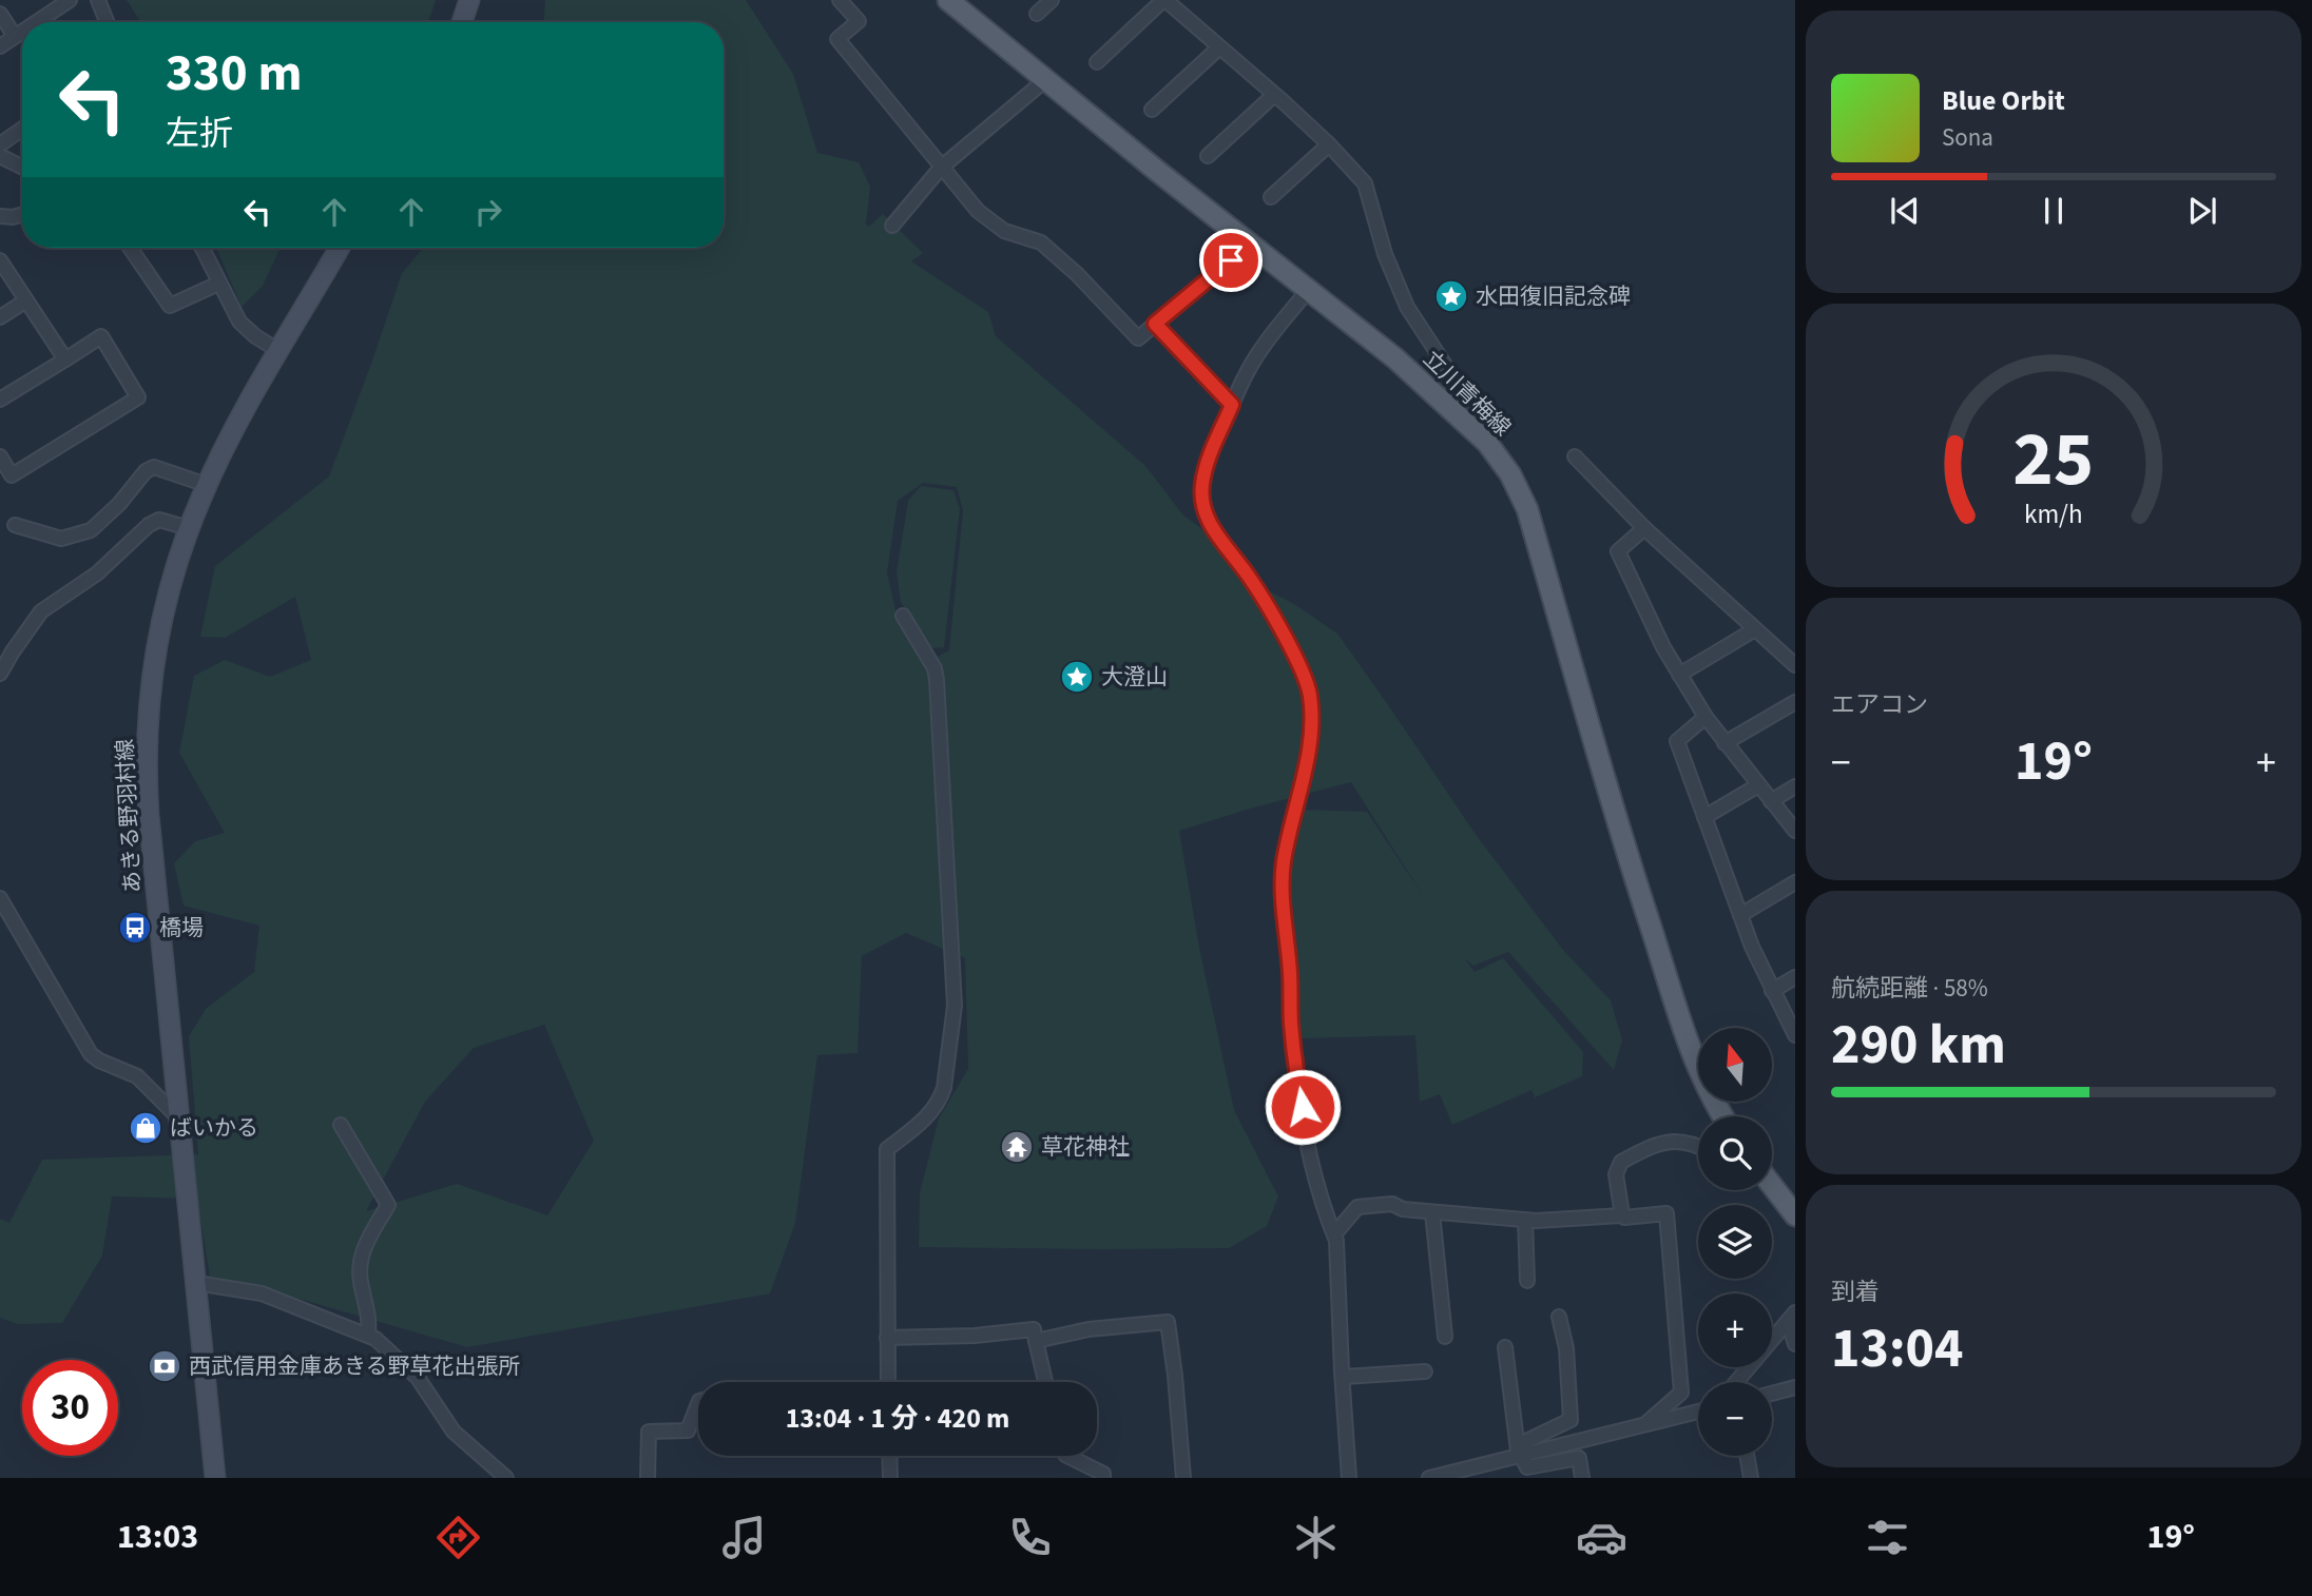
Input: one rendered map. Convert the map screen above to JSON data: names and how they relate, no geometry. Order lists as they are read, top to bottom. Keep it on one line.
{"streets":{"main road":["立川青梅線","あきる野羽村線"]},"places":{"place":["水田復旧記念碑","大澄山"],"bus stop":["橋場"],"shop":["ばいかる"],"temple":["草花神社"],"bank":["西武信用金庫あきる野草花出張所"]},"north":"top","page":{"turn":["330 m","左折"],"song":["Blue Orbit","Sona"],"tile":["エアコン",["航続距離 · 58%","290 km"],["到着","13:04"]],"heat":["−","19°","+"],"map_buttons":["+","−"],"limit":"30","trip":"13:04 · 1 分 · 420 m","tabs":["13:03","19°"],"gauge":["25","km/h"]}}
